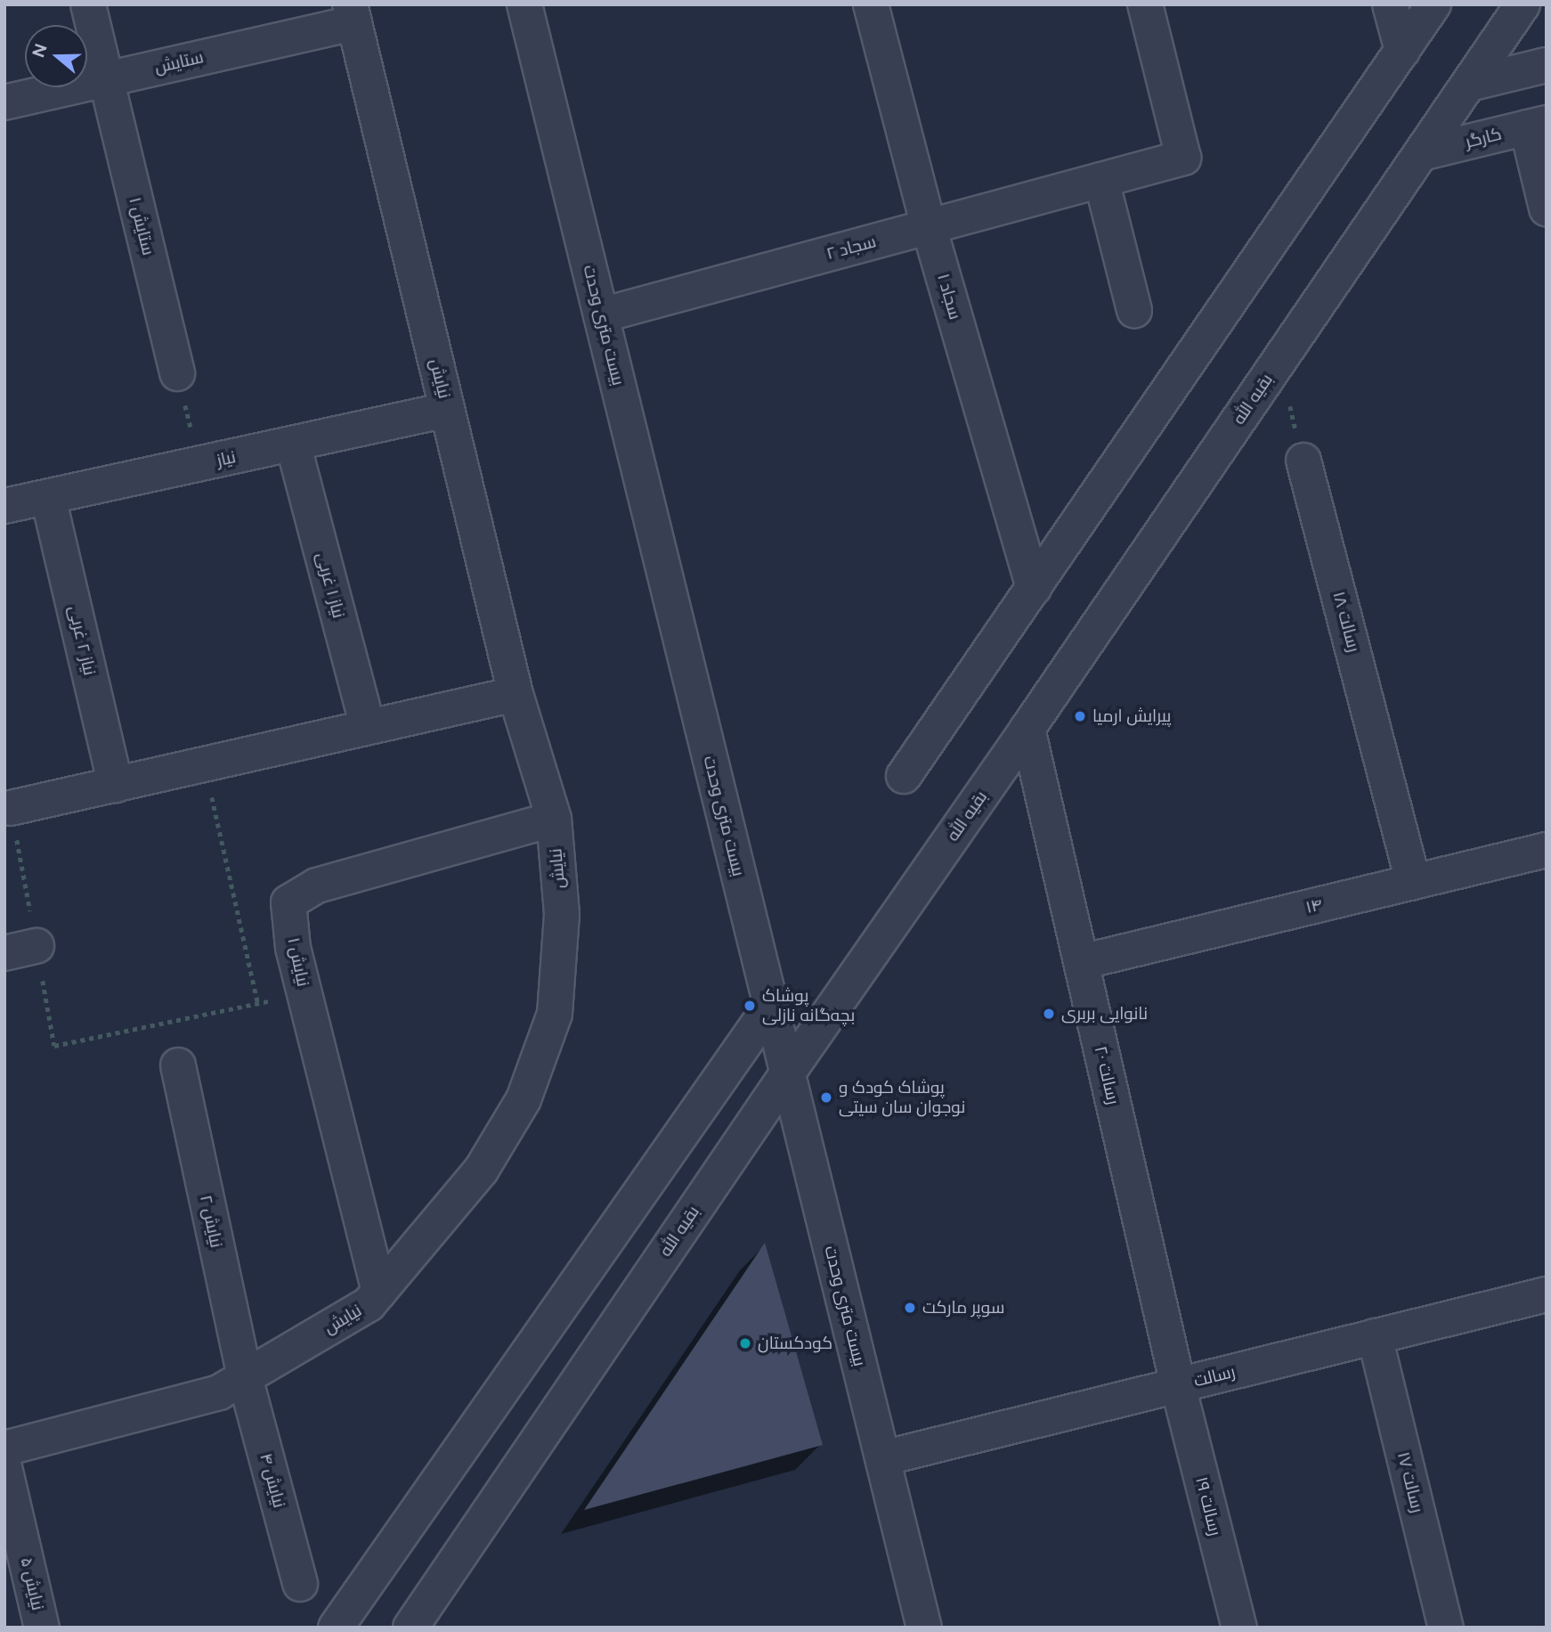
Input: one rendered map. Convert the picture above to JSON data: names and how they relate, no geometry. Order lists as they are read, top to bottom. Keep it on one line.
{"streets":{"street":["ستایش","کارگر","ستایش ۱","سجاد ۲","سجاد ۱","بیست متری وحدت","نیایش","بقیه الله","نیاز","نیاز ۱ غربی","رسالت ۱۸","نیاز ۲ غربی","۱۴","نیایش ۱","رسالت ۲۰","نیایش ۲","رسالت","نیایش ۴","رسالت ۱۷","رسالت ۱۹","نیایش ۵"]},"crossings":[["ستایش","ستایش ۱"],["ستایش","نیایش"],["کارگر","بقیه الله"],["سجاد ۲","سجاد ۱"],["سجاد ۲","بیست متری وحدت"],["بیست متری وحدت","بقیه الله"],["بیست متری وحدت","رسالت"],["نیایش","نیاز"],["نیایش","نیایش ۱"],["نیایش","نیایش ۲"],["نیایش","نیایش ۴"],["بقیه الله","رسالت ۲۰"],["نیاز","نیاز ۱ غربی"],["نیاز","نیاز ۲ غربی"],["رسالت ۱۸","۱۴"],["۱۴","رسالت ۲۰"],["رسالت ۲۰","رسالت"],["رسالت ۲۰","رسالت ۱۹"],["نیایش ۲","نیایش ۴"],["رسالت","رسالت ۱۷"],["رسالت","رسالت ۱۹"]],"places":["پیرایش ارمیا","پوشاک بچه‌گانه نازلی","نانوایی بربری","پوشاک کودک و نوجوان سان سیتی","سوپر مارکت","کودکستان"],"north":"left"}
